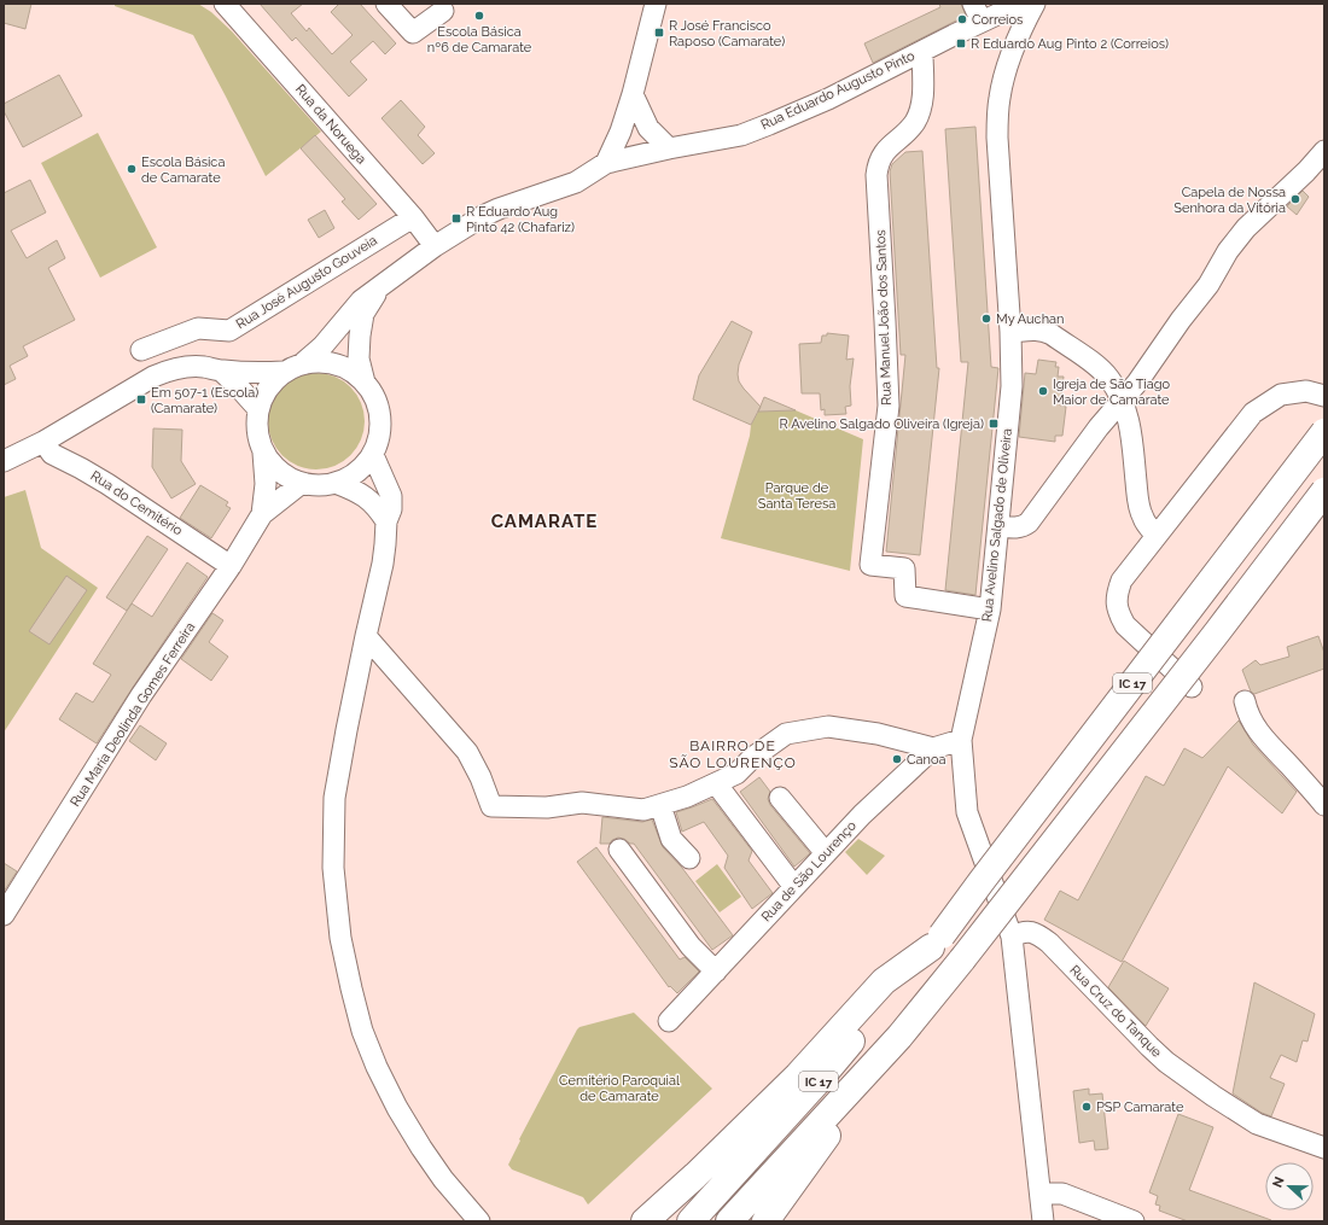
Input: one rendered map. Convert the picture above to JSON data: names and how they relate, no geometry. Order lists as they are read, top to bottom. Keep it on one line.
{"streets":{"highway":["IC 17"],"street":["Rua Eduardo Augusto Pinto","Rua da Noruega","Rua José Augusto Gouveia","Rua Manuel João dos Santos","Rua do Cemitério","Rua Avelino Salgado de Oliveira","Rua Maria Deolinda Gomes Ferreira","Rua de São Lourenço","Rua Cruz do Tanque"]},"crossings":[["Rua Eduardo Augusto Pinto","Rua Manuel João dos Santos"],["Rua Eduardo Augusto Pinto","Rua Avelino Salgado de Oliveira"],["Rua da Noruega","Rua José Augusto Gouveia"],["Rua Manuel João dos Santos","Rua Avelino Salgado de Oliveira"],["Rua do Cemitério","Rua Maria Deolinda Gomes Ferreira"],["Rua Avelino Salgado de Oliveira","Rua de São Lourenço"],["Rua Avelino Salgado de Oliveira","Rua Cruz do Tanque"]],"districts":["CAMARATE","BAIRRO DE SÃO LOURENÇO"],"parks":["Parque de Santa Teresa","Cemitério Paroquial de Camarate"],"places":{"other":["Escola Básica nº6 de Camarate","Correios","Escola Básica de Camarate","Capela de Nossa Senhora da Vitória","My Auchan","Igreja de São Tiago Maior de Camarate","Canoa","PSP Camarate"],"transit":["R José Francisco Raposo (Camarate)","R Eduardo Aug Pinto 2 (Correios)","R Eduardo Aug Pinto 42 (Chafariz)","Em 507-1 (Escola) (Camarate)","R Avelino Salgado Oliveira (Igreja)"]},"north":"left"}
